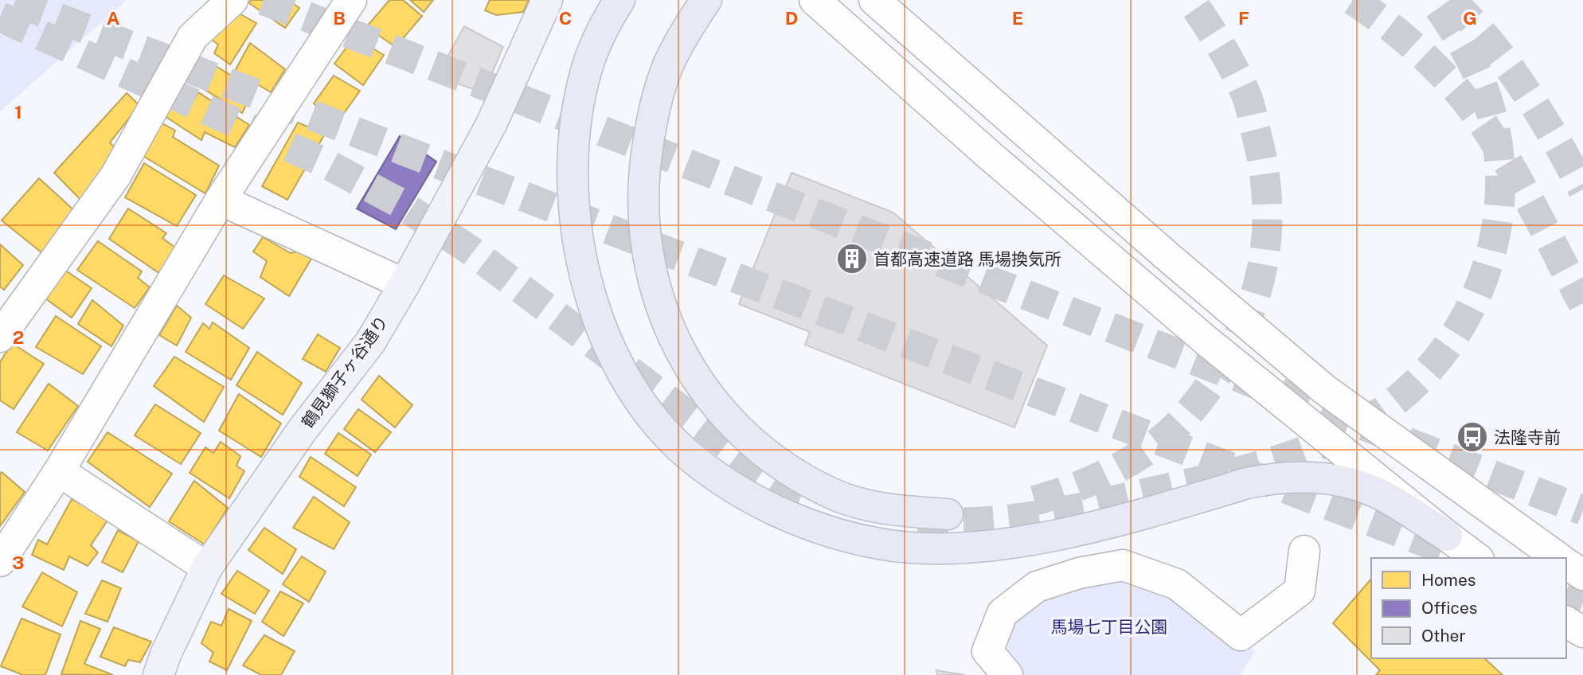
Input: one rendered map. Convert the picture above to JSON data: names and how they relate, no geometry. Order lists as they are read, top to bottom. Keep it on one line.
{"streets":{"main road":["鶴見獅子ヶ谷通り"]},"parks":["馬場七丁目公園"],"places":{"building":["首都高速道路 馬場換気所"],"bus stop":["法隆寺前"]},"legend":["Homes","Offices","Other"],"grid":{"columns":["A","B","C","D","E","F","G"],"rows":["1","2","3"]}}
